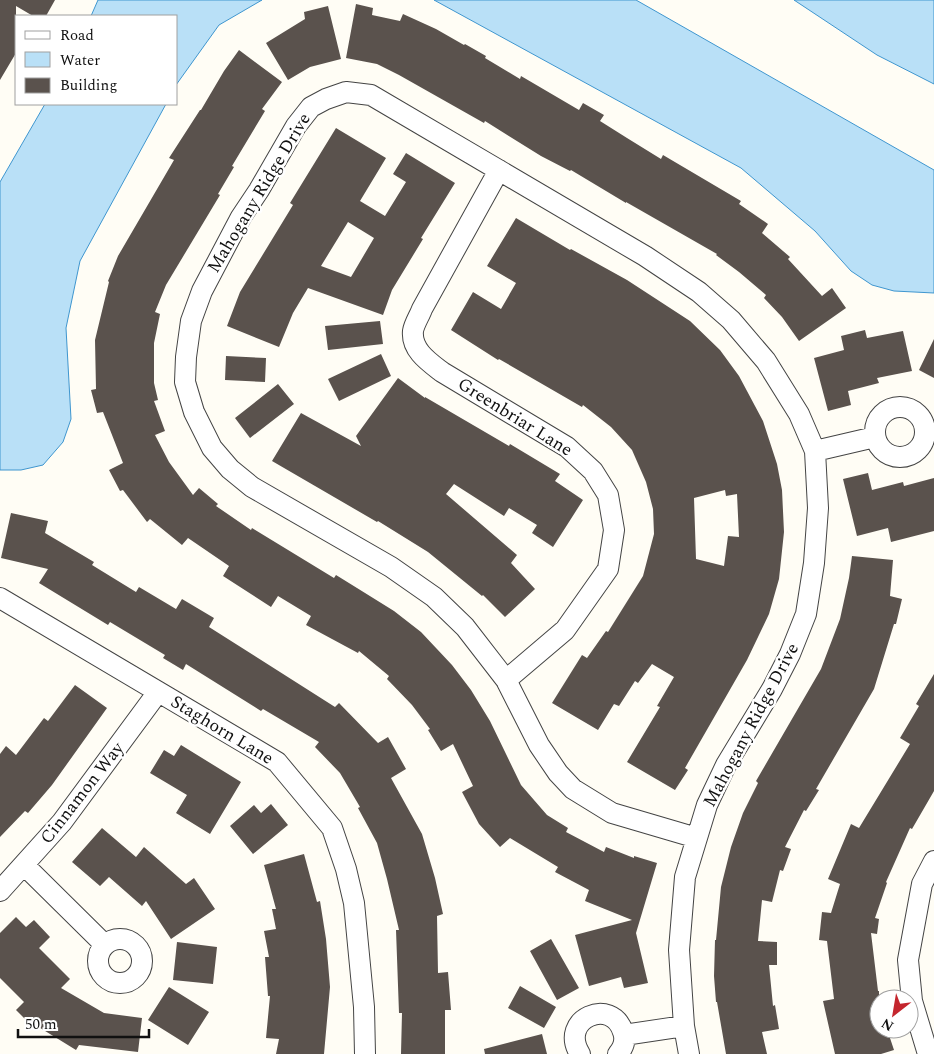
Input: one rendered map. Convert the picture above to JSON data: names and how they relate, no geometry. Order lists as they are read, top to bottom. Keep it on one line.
{"streets":{"street":["Mahogany Ridge Drive","Greenbriar Lane","Staghorn Lane","Cinnamon Way"]},"crossings":[["Mahogany Ridge Drive","Greenbriar Lane"],["Staghorn Lane","Cinnamon Way"]],"legend":["Road","Water","Building"],"scale_bar":"50 m","north":"bottom left"}
